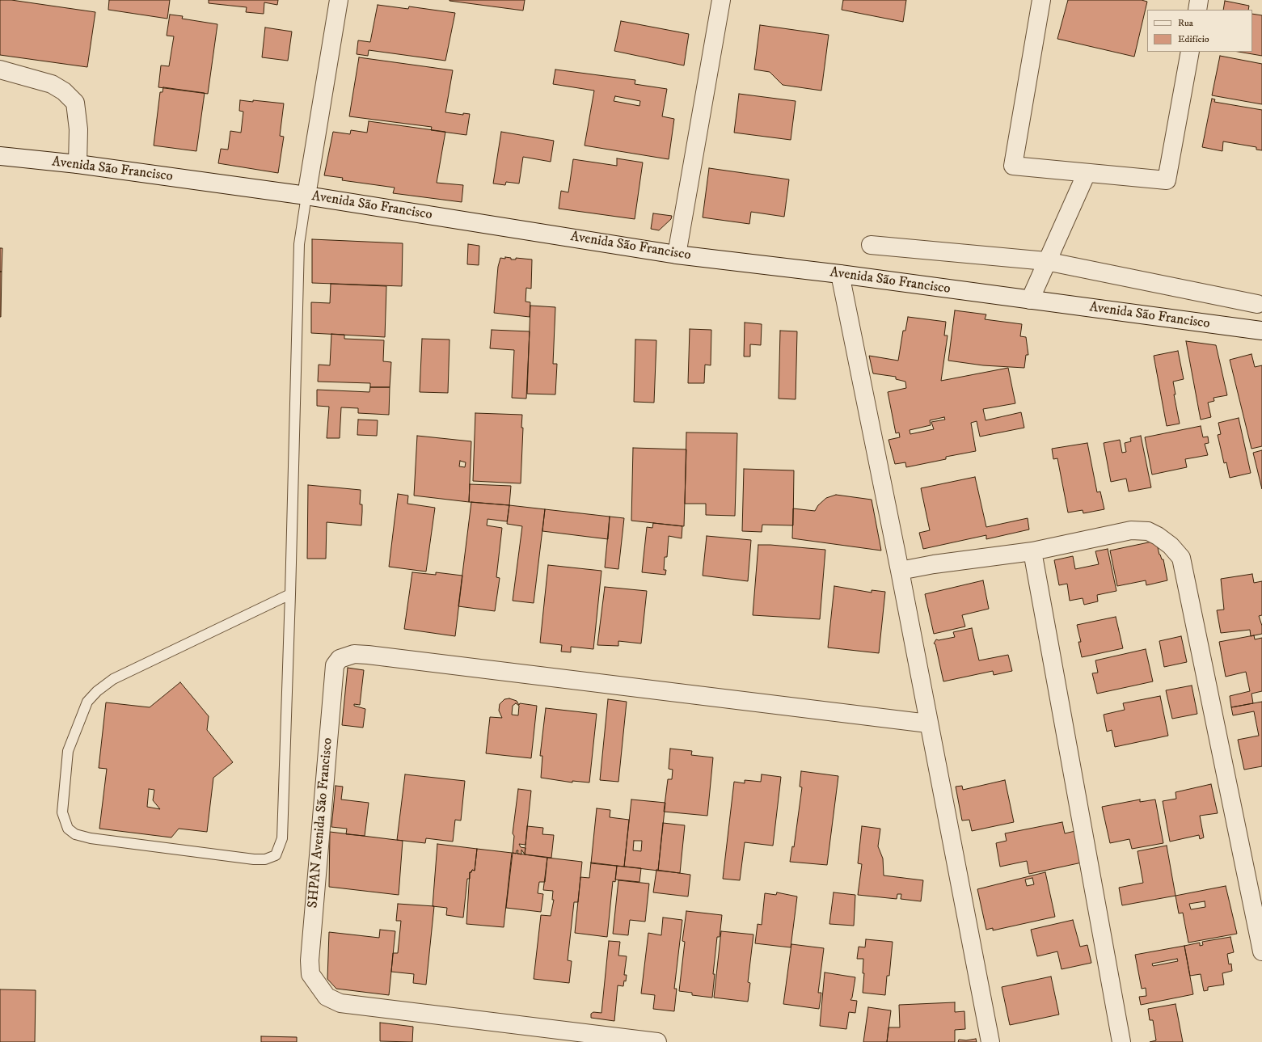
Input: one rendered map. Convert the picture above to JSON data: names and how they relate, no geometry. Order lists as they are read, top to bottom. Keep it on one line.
{"streets":{"street":["Avenida São Francisco","SHPAN Avenida São Francisco"]},"legend":["Rua","Edifício"]}
